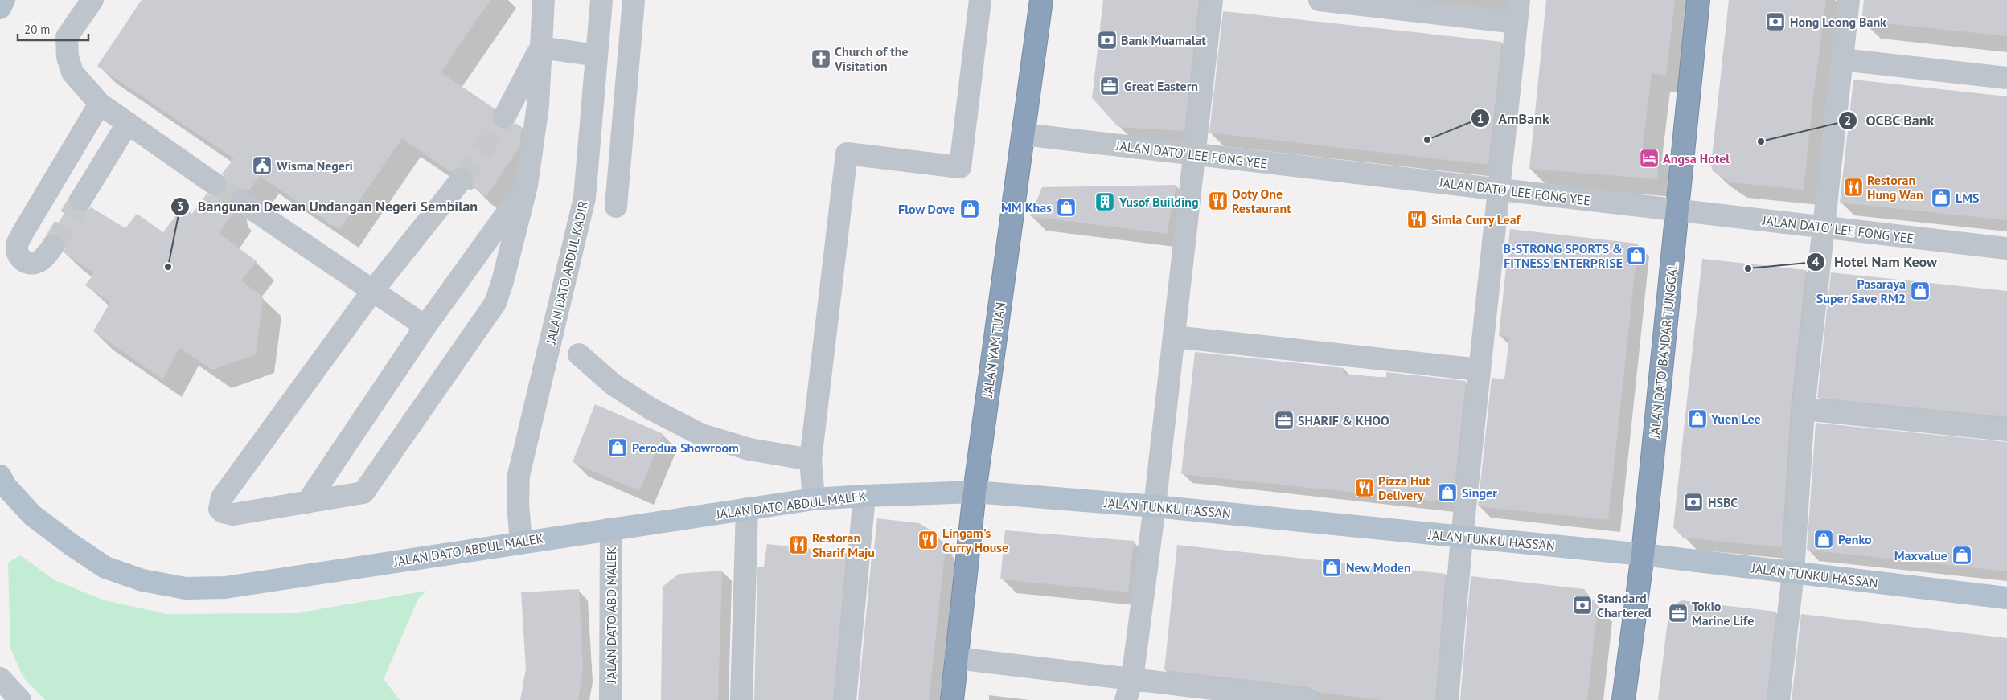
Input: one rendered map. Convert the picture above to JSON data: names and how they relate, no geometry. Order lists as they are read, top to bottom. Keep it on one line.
{"streets":{"highway":["JALAN YAM TUAN","JALAN DATO' BANDAR TUNGGAL"],"main road":["JALAN DATO ABDUL MALEK","JALAN TUNKU HASSAN"],"street":["JALAN DATO' LEE FONG YEE","JALAN DATO ABDUL KADIR","JALAN DATO ABD MALEK"]},"crossings":[["JALAN DATO' LEE FONG YEE","JALAN YAM TUAN"],["JALAN DATO' LEE FONG YEE","JALAN DATO' BANDAR TUNGGAL"],["JALAN DATO ABDUL KADIR","JALAN DATO ABDUL MALEK"],["JALAN YAM TUAN","JALAN DATO ABDUL MALEK"],["JALAN YAM TUAN","JALAN TUNKU HASSAN"],["JALAN DATO' BANDAR TUNGGAL","JALAN TUNKU HASSAN"],["JALAN DATO ABDUL MALEK","JALAN TUNKU HASSAN"],["JALAN DATO ABDUL MALEK","JALAN DATO ABD MALEK"]],"places":{"bank":["Hong Leong Bank","Bank Muamalat","HSBC","Standard Chartered"],"church":["Church of the Visitation"],"office":["Great Eastern","SHARIF & KHOO","Tokio Marine Life"],"other":["AmBank","OCBC Bank","Bangunan Dewan Undangan Negeri Sembilan","Hotel Nam Keow"],"hotel":["Angsa Hotel"],"public building":["Wisma Negeri"],"restaurant":["Restoran Hung Wan","Ooty One Restaurant","Simla Curry Leaf","Pizza Hut Delivery","Lingam's Curry House","Restoran Sharif Maju"],"shop":["LMS","MM Khas","Flow Dove","B-STRONG SPORTS & FITNESS ENTERPRISE","Pasaraya Super Save RM2","Yuen Lee","Perodua Showroom","Singer","Penko","Maxvalue","New Moden"],"building":["Yusof Building"]},"scale_bar":"20 m"}
